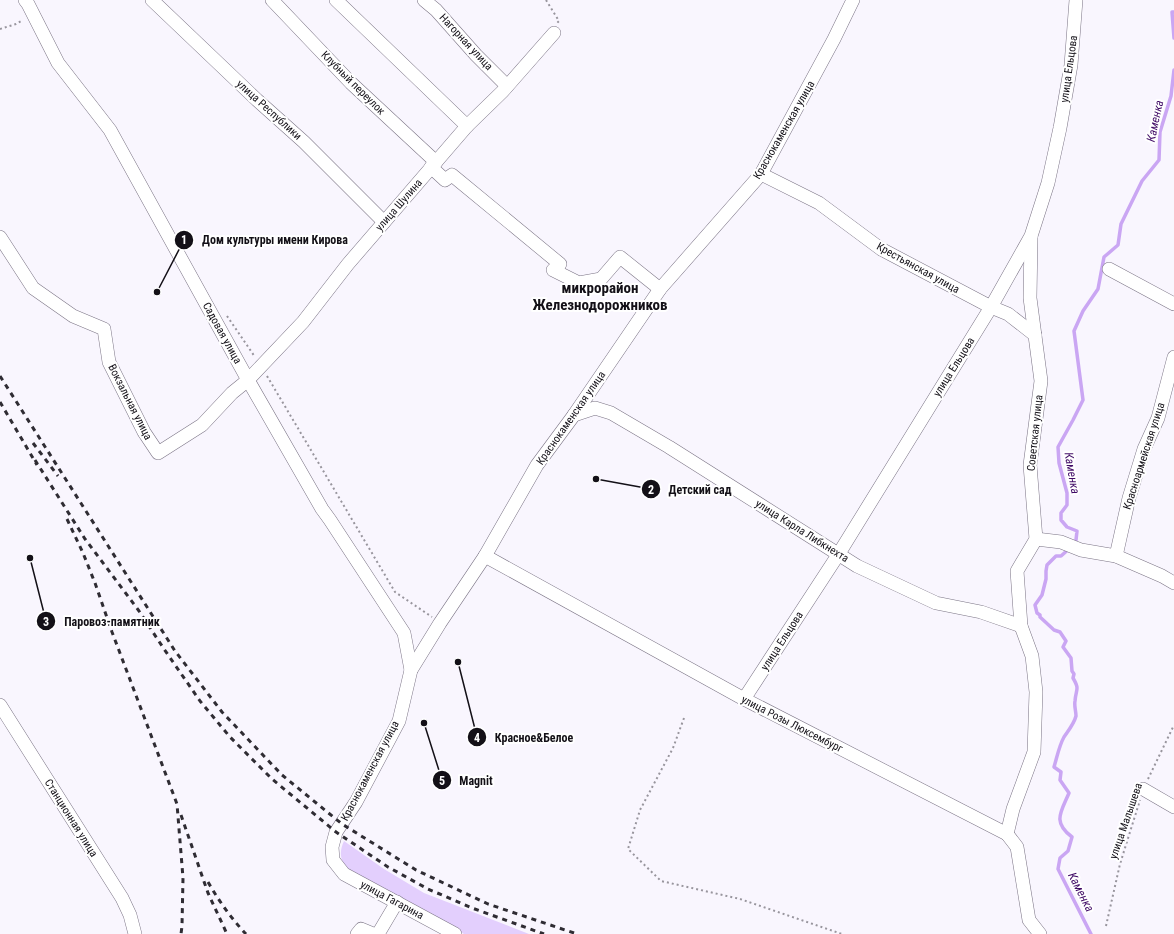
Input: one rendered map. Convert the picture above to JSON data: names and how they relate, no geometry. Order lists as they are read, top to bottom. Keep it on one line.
{"streets":{"street":["Нагорная улица","улица Ельцова","Клубный переулок","улица Республики","Краснокаменская улица","улица Шулина","Крестьянская улица","Садовая улица","Вокзальная улица","Советская улица","Красноармейская улица","улица Карла Либкнехта","улица Розы Люксембург","Станционная улица","улица Гагарина"],"path":["улица Малышева"]},"crossings":[["Нагорная улица","улица Шулина"],["улица Ельцова","Крестьянская улица"],["улица Ельцова","Советская улица"],["улица Ельцова","улица Карла Либкнехта"],["улица Ельцова","улица Розы Люксембург"],["Клубный переулок","Краснокаменская улица"],["Клубный переулок","улица Шулина"],["улица Республики","улица Шулина"],["Краснокаменская улица","Крестьянская улица"],["Краснокаменская улица","Садовая улица"],["Краснокаменская улица","улица Карла Либкнехта"],["Краснокаменская улица","улица Розы Люксембург"],["Краснокаменская улица","улица Гагарина"],["улица Шулина","Садовая улица"],["улица Шулина","Вокзальная улица"],["Крестьянская улица","Советская улица"],["Садовая улица","Вокзальная улица"]],"districts":["микрорайон Железнодорожников"],"water":["Каменка"],"places":["Дом культуры имени Кирова","Детский сад","Паровоз-памятник","Красное&Белое","Magnit"]}
